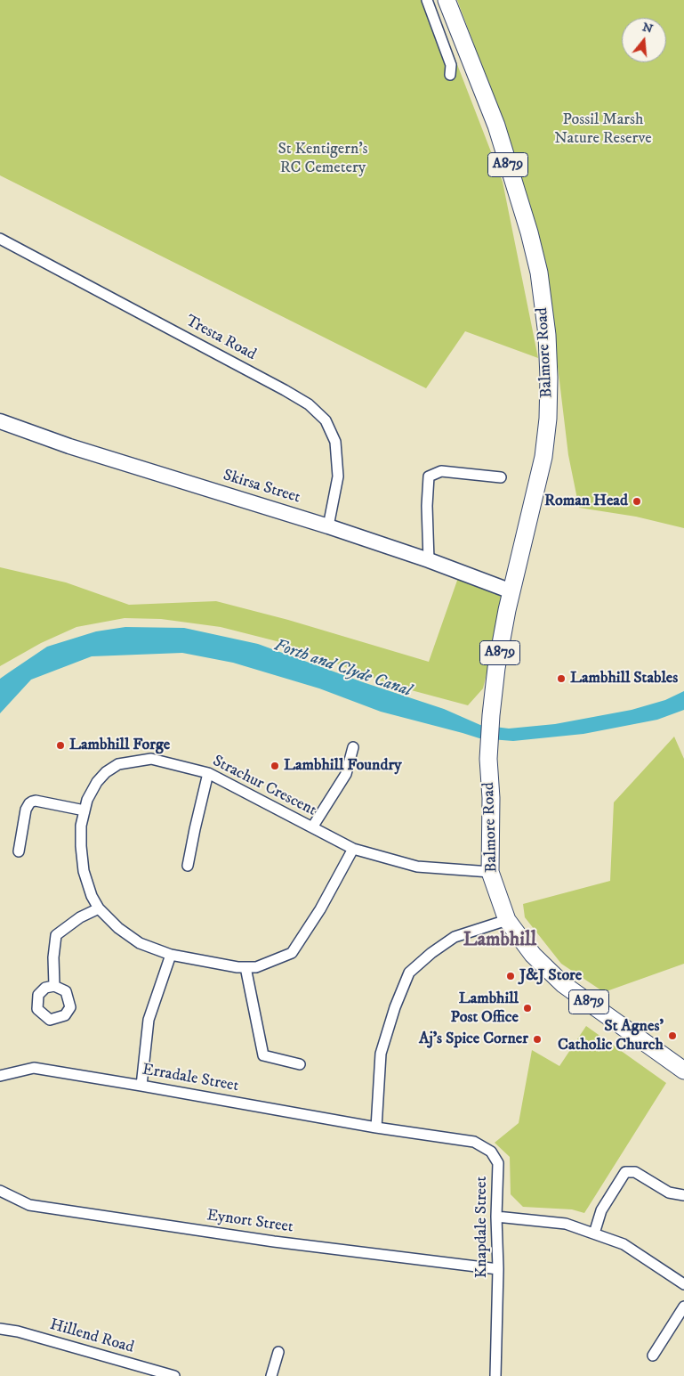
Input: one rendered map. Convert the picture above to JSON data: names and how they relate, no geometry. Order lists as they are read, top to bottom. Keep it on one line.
{"streets":{"main road":["A879","Balmore Road"],"street":["Tresta Road","Skirsa Street","Strachur Crescent","Erradale Street","Eynort Street","Knapdale Street","Hillend Road"]},"crossings":[["Tresta Road","Skirsa Street"],["Balmore Road","Skirsa Street"],["Balmore Road","Strachur Crescent"],["Erradale Street","Knapdale Street"],["Eynort Street","Knapdale Street"]],"districts":["Lambhill"],"water":["Forth and Clyde Canal"],"parks":["Possil Marsh Nature Reserve","St Kentigern's RC Cemetery"],"places":["Roman Head","Lambhill Stables","Lambhill Forge","Lambhill Foundry","J&J Store","Lambhill Post Office","St Agnes' Catholic Church","Aj's Spice Corner"],"north":"top"}
